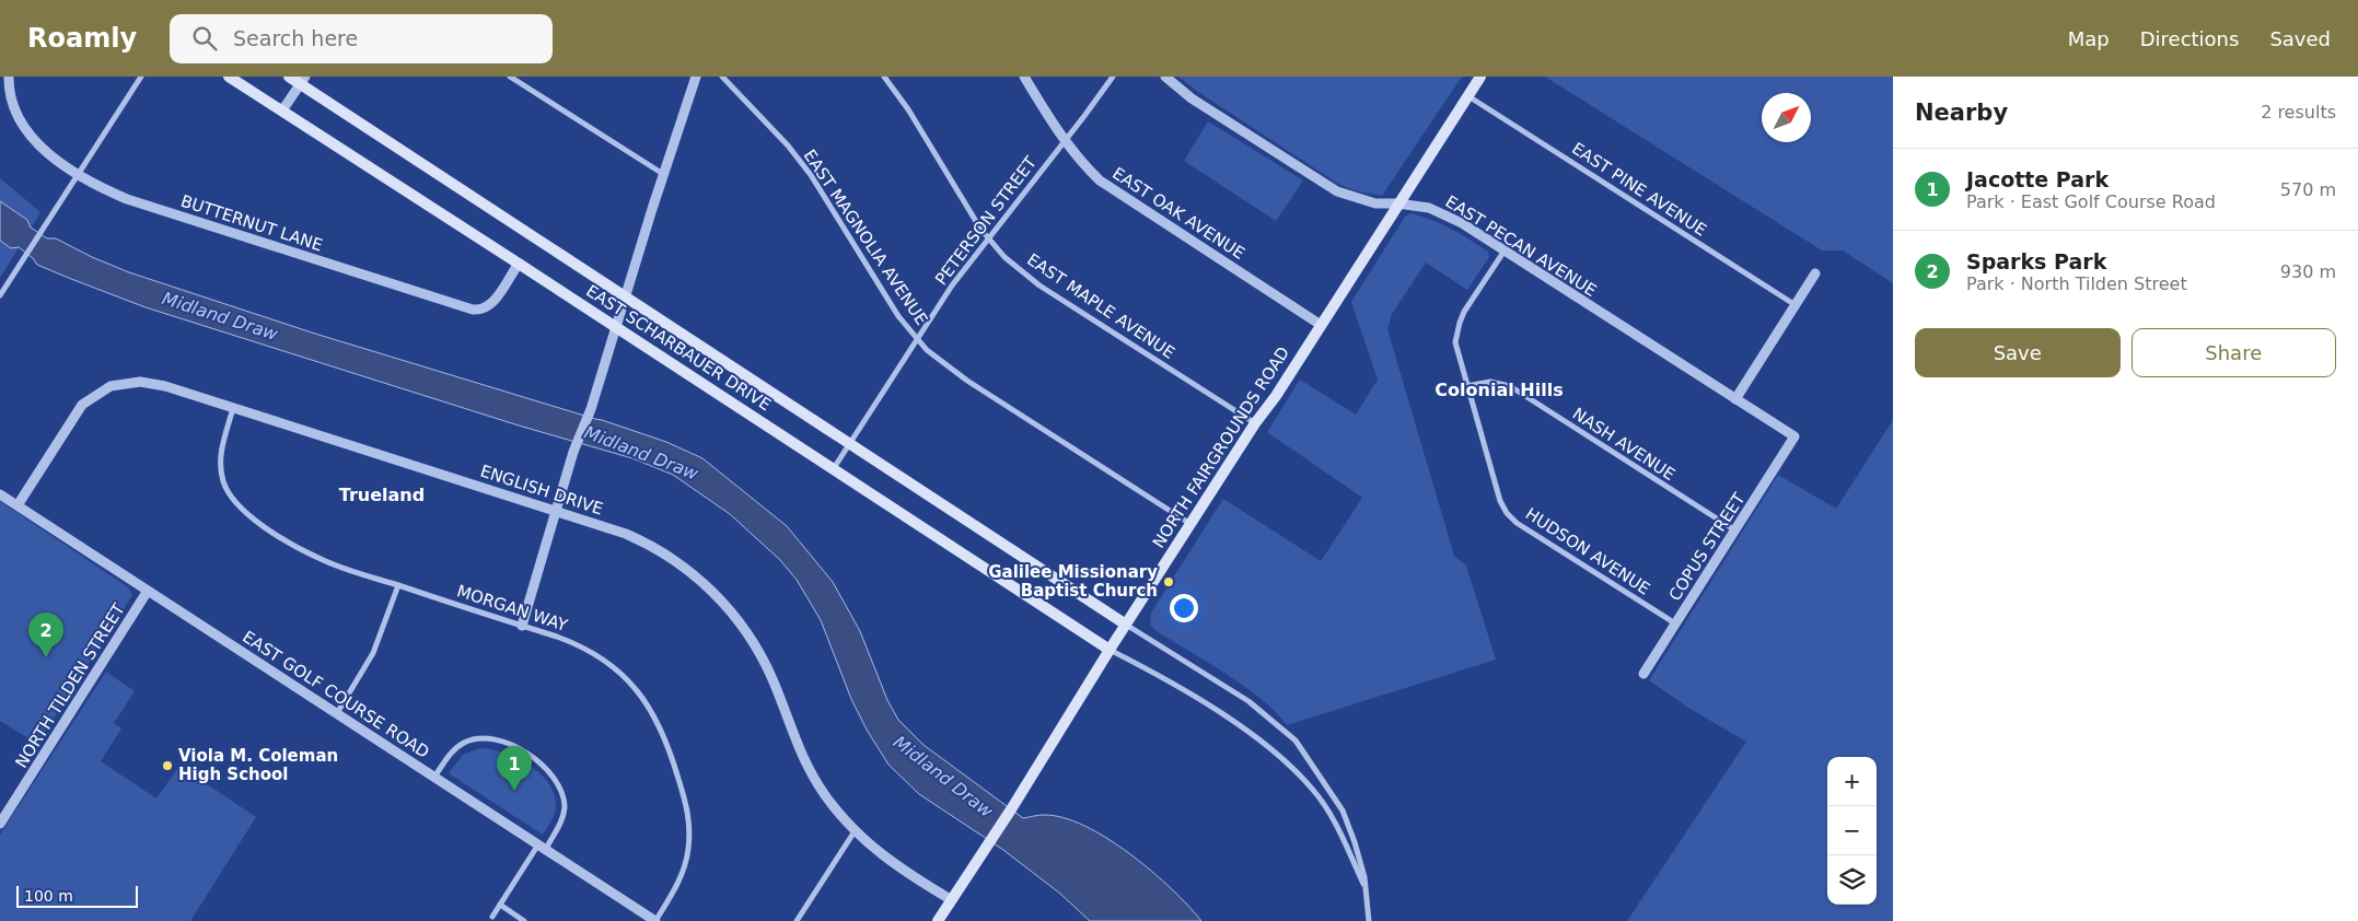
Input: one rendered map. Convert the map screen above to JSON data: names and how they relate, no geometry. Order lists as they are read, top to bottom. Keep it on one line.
{"streets":{"main road":["EAST SCHARBAUER DRIVE","NORTH FAIRGROUNDS ROAD"],"street":["EAST PINE AVENUE","EAST OAK AVENUE","PETERSON STREET","BUTTERNUT LANE","EAST MAGNOLIA AVENUE","EAST PECAN AVENUE","EAST MAPLE AVENUE","NASH AVENUE","ENGLISH DRIVE","COPUS STREET","HUDSON AVENUE","MORGAN WAY","NORTH TILDEN STREET","EAST GOLF COURSE ROAD"]},"crossings":[["EAST PINE AVENUE","NORTH FAIRGROUNDS ROAD"],["EAST OAK AVENUE","PETERSON STREET"],["EAST OAK AVENUE","NORTH FAIRGROUNDS ROAD"],["PETERSON STREET","EAST MAGNOLIA AVENUE"],["PETERSON STREET","EAST MAPLE AVENUE"],["PETERSON STREET","EAST SCHARBAUER DRIVE"],["BUTTERNUT LANE","EAST SCHARBAUER DRIVE"],["EAST MAGNOLIA AVENUE","NORTH FAIRGROUNDS ROAD"],["EAST PECAN AVENUE","NORTH FAIRGROUNDS ROAD"],["EAST PECAN AVENUE","COPUS STREET"],["EAST PECAN AVENUE","HUDSON AVENUE"],["EAST MAPLE AVENUE","NORTH FAIRGROUNDS ROAD"],["EAST SCHARBAUER DRIVE","NORTH FAIRGROUNDS ROAD"],["NASH AVENUE","COPUS STREET"],["NASH AVENUE","HUDSON AVENUE"],["NORTH FAIRGROUNDS ROAD","ENGLISH DRIVE"],["ENGLISH DRIVE","MORGAN WAY"],["ENGLISH DRIVE","EAST GOLF COURSE ROAD"],["COPUS STREET","HUDSON AVENUE"],["MORGAN WAY","EAST GOLF COURSE ROAD"],["NORTH TILDEN STREET","EAST GOLF COURSE ROAD"]],"districts":["Colonial Hills","Trueland"],"water":["Midland Draw"],"places":["Galilee Missionary Baptist Church","Viola M. Coleman High School"],"scale_bar":"100 m","north":"top right","page":{"header":"Roamly","search":"Search here","nav":["Map","Directions","Saved"],"heading":["Nearby","2 results"],"list":[{"mark":"1","name":"Jacotte Park","note":"Park · East Golf Course Road","value":"570 m"},{"mark":"2","name":"Sparks Park","note":"Park · North Tilden Street","value":"930 m"}],"buttons":["Save","Share"],"pins":["2","1"],"map_buttons":["+","−"],"scale":"100 m"}}
